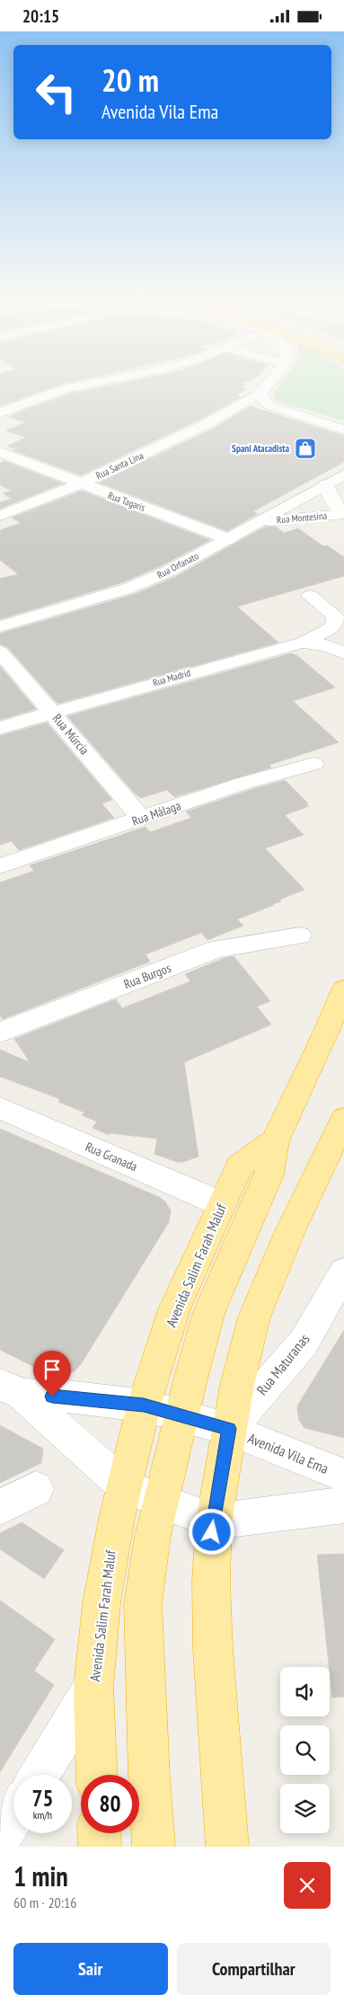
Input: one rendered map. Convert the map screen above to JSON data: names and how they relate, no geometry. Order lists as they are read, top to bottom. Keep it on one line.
{"streets":{"highway":["Avenida Salim Farah Maluf"],"street":["Rua Santa Lina","Rua Tagaris","Rua Montesina","Rua Orfanato","Rua Madrid","Rua Múrcia","Rua Málaga","Rua Burgos","Rua Granada","Rua Maturanas","Avenida Vila Ema"]},"crossings":[["Rua Santa Lina","Rua Tagaris"],["Rua Tagaris","Rua Orfanato"],["Rua Montesina","Rua Orfanato"],["Rua Madrid","Rua Múrcia"],["Rua Múrcia","Rua Málaga"],["Rua Granada","Avenida Salim Farah Maluf"],["Avenida Salim Farah Maluf","Avenida Vila Ema"],["Rua Maturanas","Avenida Vila Ema"]],"places":{"shop":["Spani Atacadista"]},"page":{"status":"20:15","turn":["20 m","Avenida Vila Ema"],"speed":"75 km/h","limit":"80","heading":["1 min","60 m · 20:16"],"buttons":["Sair","Compartilhar"]}}
